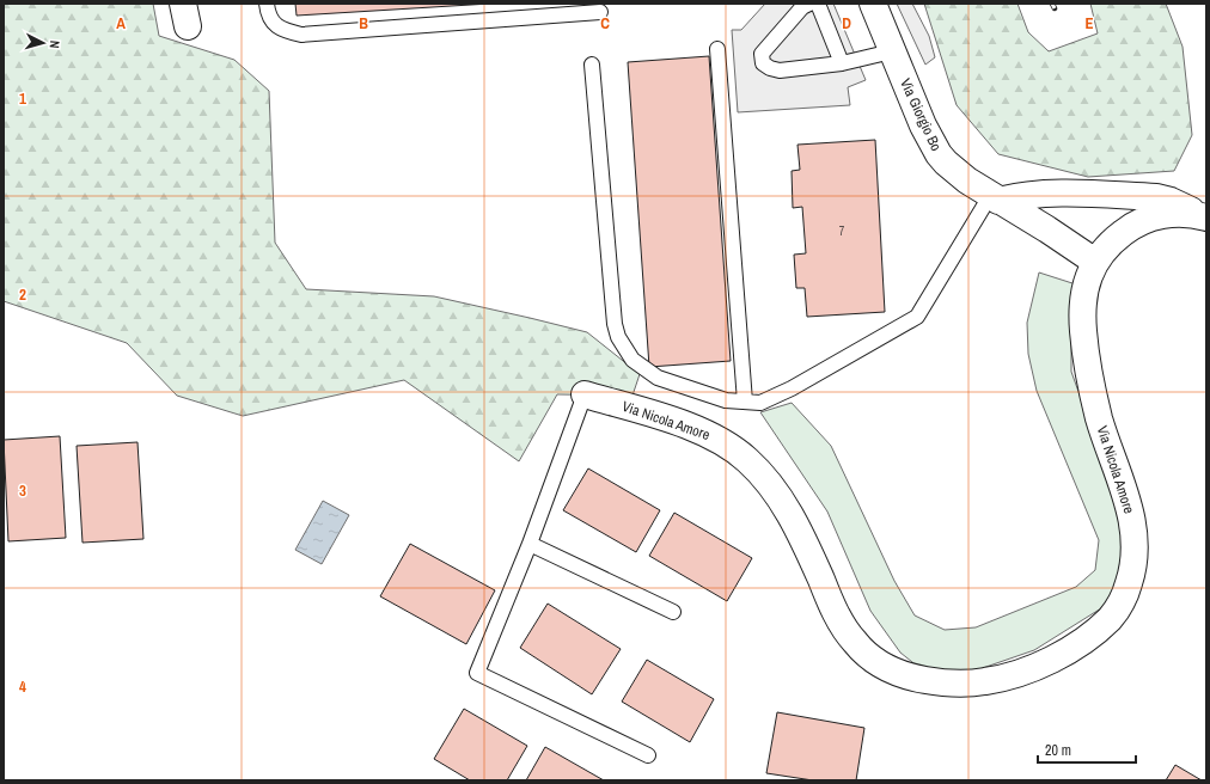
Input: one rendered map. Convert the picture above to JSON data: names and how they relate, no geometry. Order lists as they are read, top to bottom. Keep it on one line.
{"streets":{"street":["Via Giorgio Bo","Via Nicola Amore"]},"crossings":[["Via Giorgio Bo","Via Nicola Amore"]],"house_numbers":["7"],"scale_bar":"20 m","north":"right","grid":{"columns":["A","B","C","D","E"],"rows":["1","2","3","4"]}}
